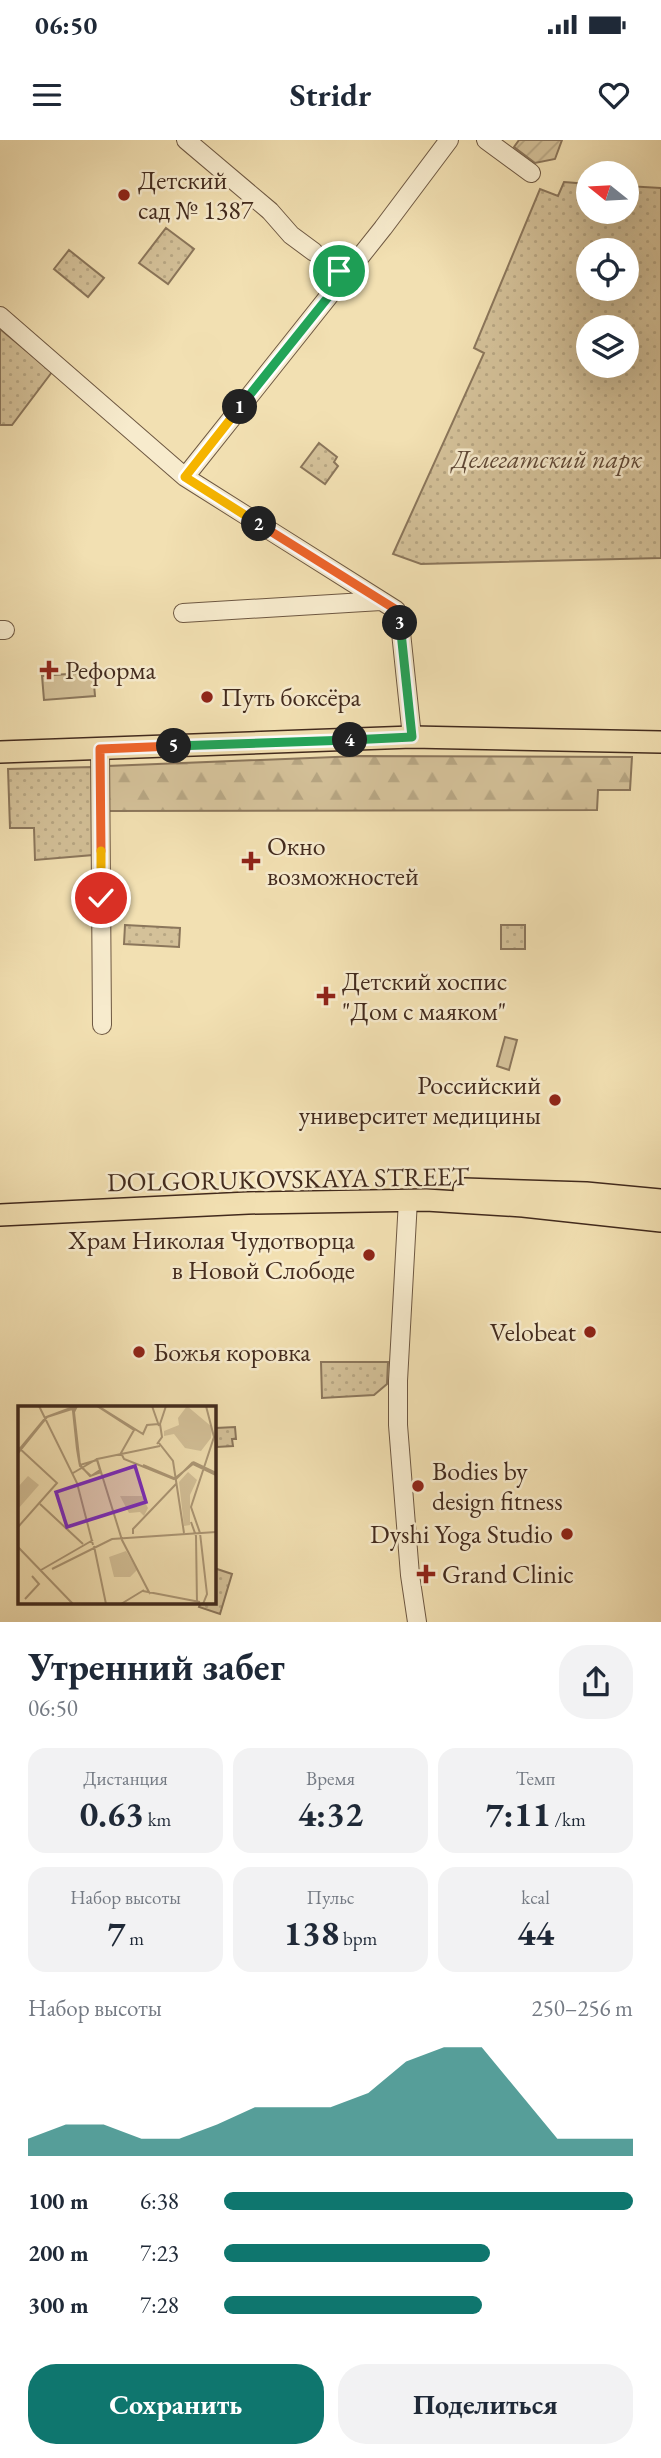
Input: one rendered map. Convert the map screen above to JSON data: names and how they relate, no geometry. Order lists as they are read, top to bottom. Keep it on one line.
{"streets":{"main road":["DOLGORUKOVSKAYA STREET"]},"parks":["Делегатский парк"],"places":{"other":["Детский сад № 1387","Путь боксёра","Российский университет медицины","Храм Николая Чудотворца в Новой Слободе","Velobeat","Божья коровка","Bodies by design fitness","Dyshi Yoga Studio"],"health":["Реформа","Окно возможностей","Детский хоспис \"Дом с маяком\"","Grand Clinic"]},"north":"left","page":{"status":"06:50","header":"Stridr","pins":["1","2","3","4","5"],"heading":["Утренний забег","06:50"],"stats":[["Дистанция","0.63 km"],["Время","4:32"],["Темп","7:11 /km"],["Набор высоты","7 m"],["Пульс","138 bpm"],["kcal","44"]],"chart":["Набор высоты","250–256 m"],"list":[{"name":"100 m","note":"6:38"},{"name":"200 m","note":"7:23"},{"name":"300 m","note":"7:28"}],"buttons":["Сохранить","Поделиться"]}}
